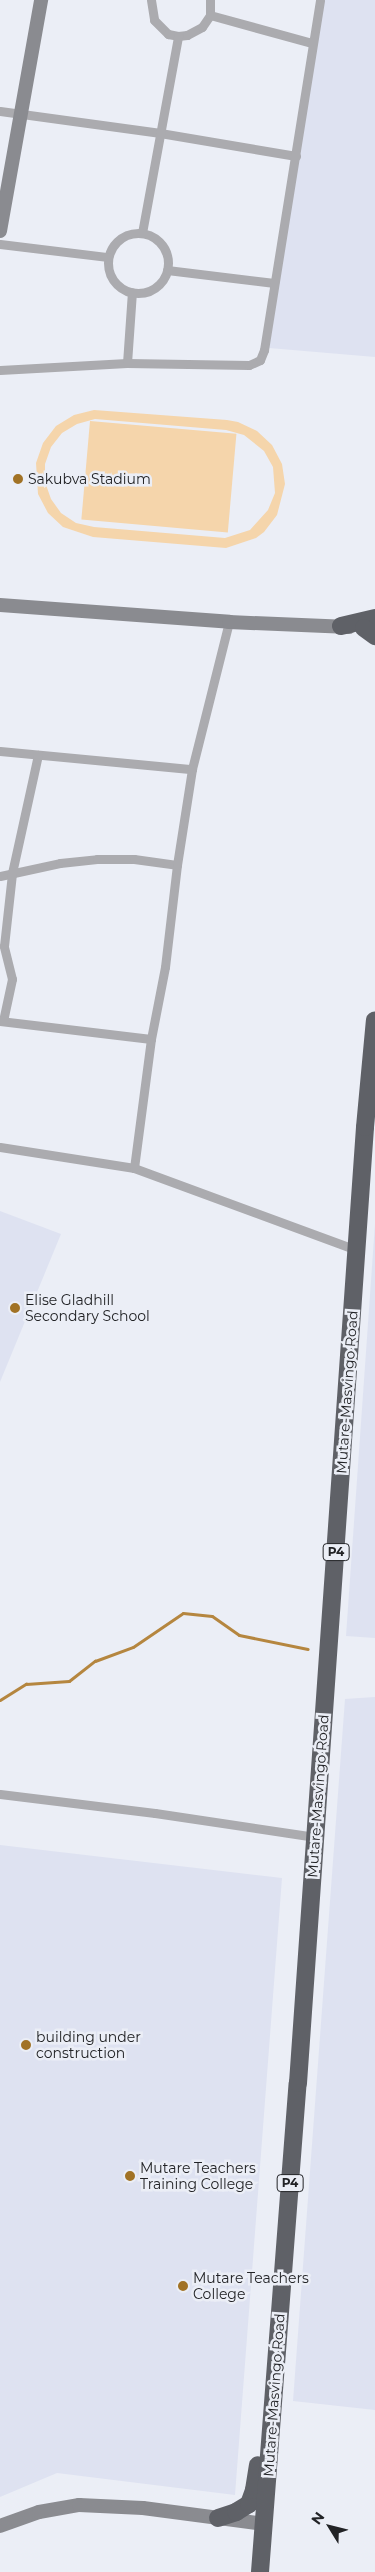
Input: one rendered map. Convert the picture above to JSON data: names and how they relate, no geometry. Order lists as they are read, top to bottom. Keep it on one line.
{"streets":{"highway":["Mutare-Masvingo Road","P4"]},"places":["Sakubva Stadium","Elise Gladhill Secondary School","building under construction","Mutare Teachers Training College","Mutare Teachers College"],"north":"top left"}
